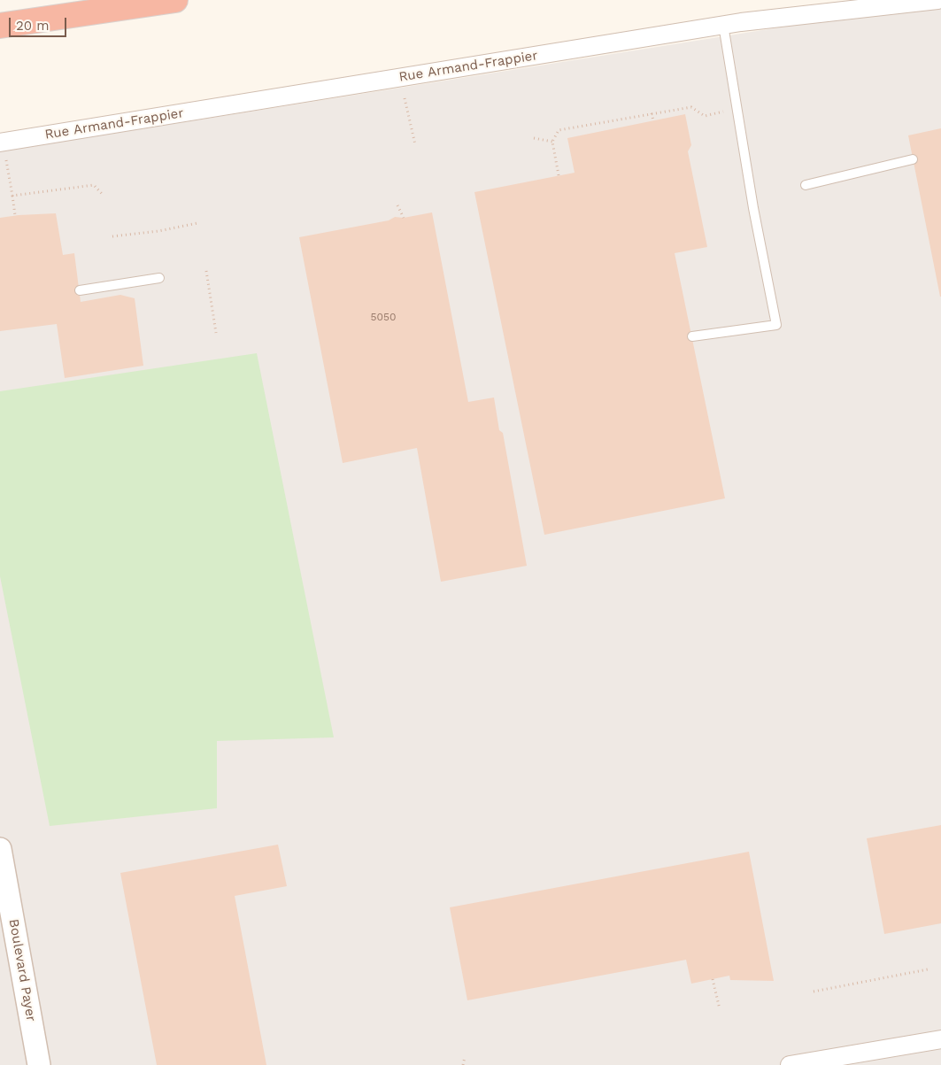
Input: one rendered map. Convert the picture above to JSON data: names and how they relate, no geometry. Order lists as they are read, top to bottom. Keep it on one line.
{"streets":{"street":["Rue Armand-Frappier","Boulevard Payer"]},"house_numbers":["5050"],"scale_bar":"20 m"}
